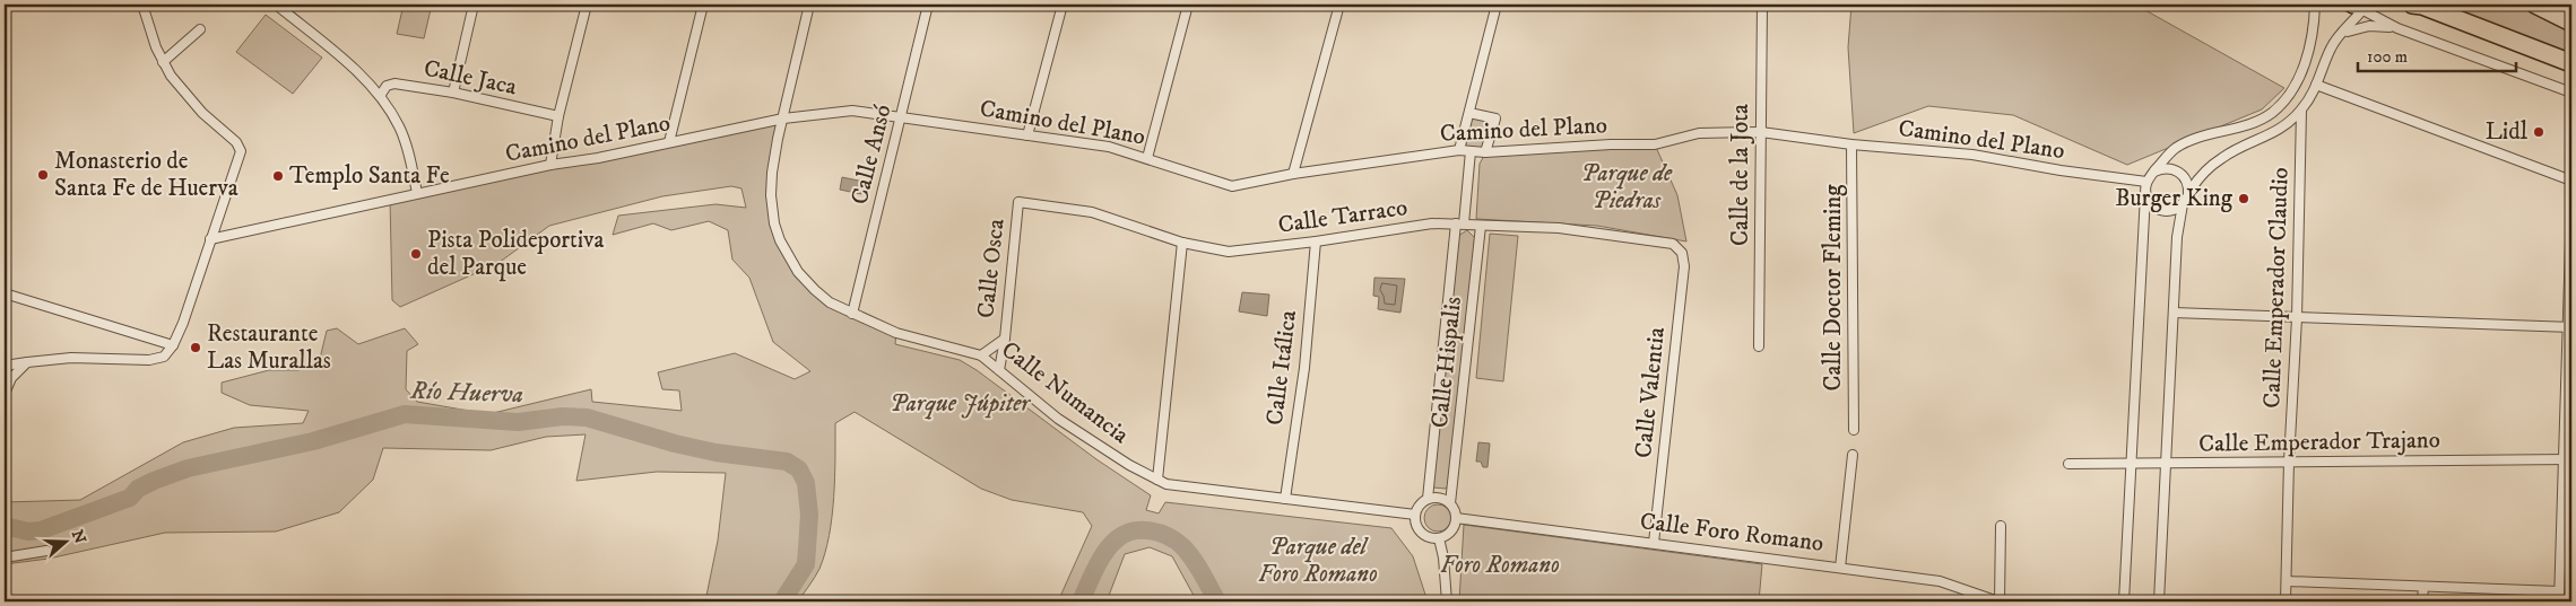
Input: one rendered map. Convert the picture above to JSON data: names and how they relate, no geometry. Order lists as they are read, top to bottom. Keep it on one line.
{"streets":{"street":["Calle Jaca","Camino del Plano","Calle Ansó","Calle de la Jota","Calle Tarraco","Calle Osca","Calle Doctor Fleming","Calle Emperador Claudio","Calle Hispalis","Calle Itálica","Calle Numancia","Calle Valentia","Calle Emperador Trajano","Calle Foro Romano"]},"crossings":[["Camino del Plano","Calle Ansó"],["Camino del Plano","Calle de la Jota"],["Camino del Plano","Calle Doctor Fleming"],["Camino del Plano","Calle Hispalis"],["Camino del Plano","Calle Numancia"],["Calle Ansó","Calle Numancia"],["Calle Tarraco","Calle Osca"],["Calle Tarraco","Calle Hispalis"],["Calle Tarraco","Calle Itálica"],["Calle Tarraco","Calle Valentia"],["Calle Osca","Calle Numancia"],["Calle Emperador Claudio","Calle Emperador Trajano"],["Calle Hispalis","Calle Numancia"],["Calle Hispalis","Calle Foro Romano"],["Calle Itálica","Calle Numancia"],["Calle Numancia","Calle Foro Romano"],["Calle Valentia","Calle Foro Romano"]],"water":["Río Huerva"],"parks":["Parque de Piedras","Parque Júpiter","Parque del Foro Romano","Foro Romano"],"places":["Lidl","Monasterio de Santa Fe de Huerva","Templo Santa Fe","Burger King","Pista Polideportiva del Parque","Restaurante Las Murallas"],"scale_bar":"100 m","north":"right"}
